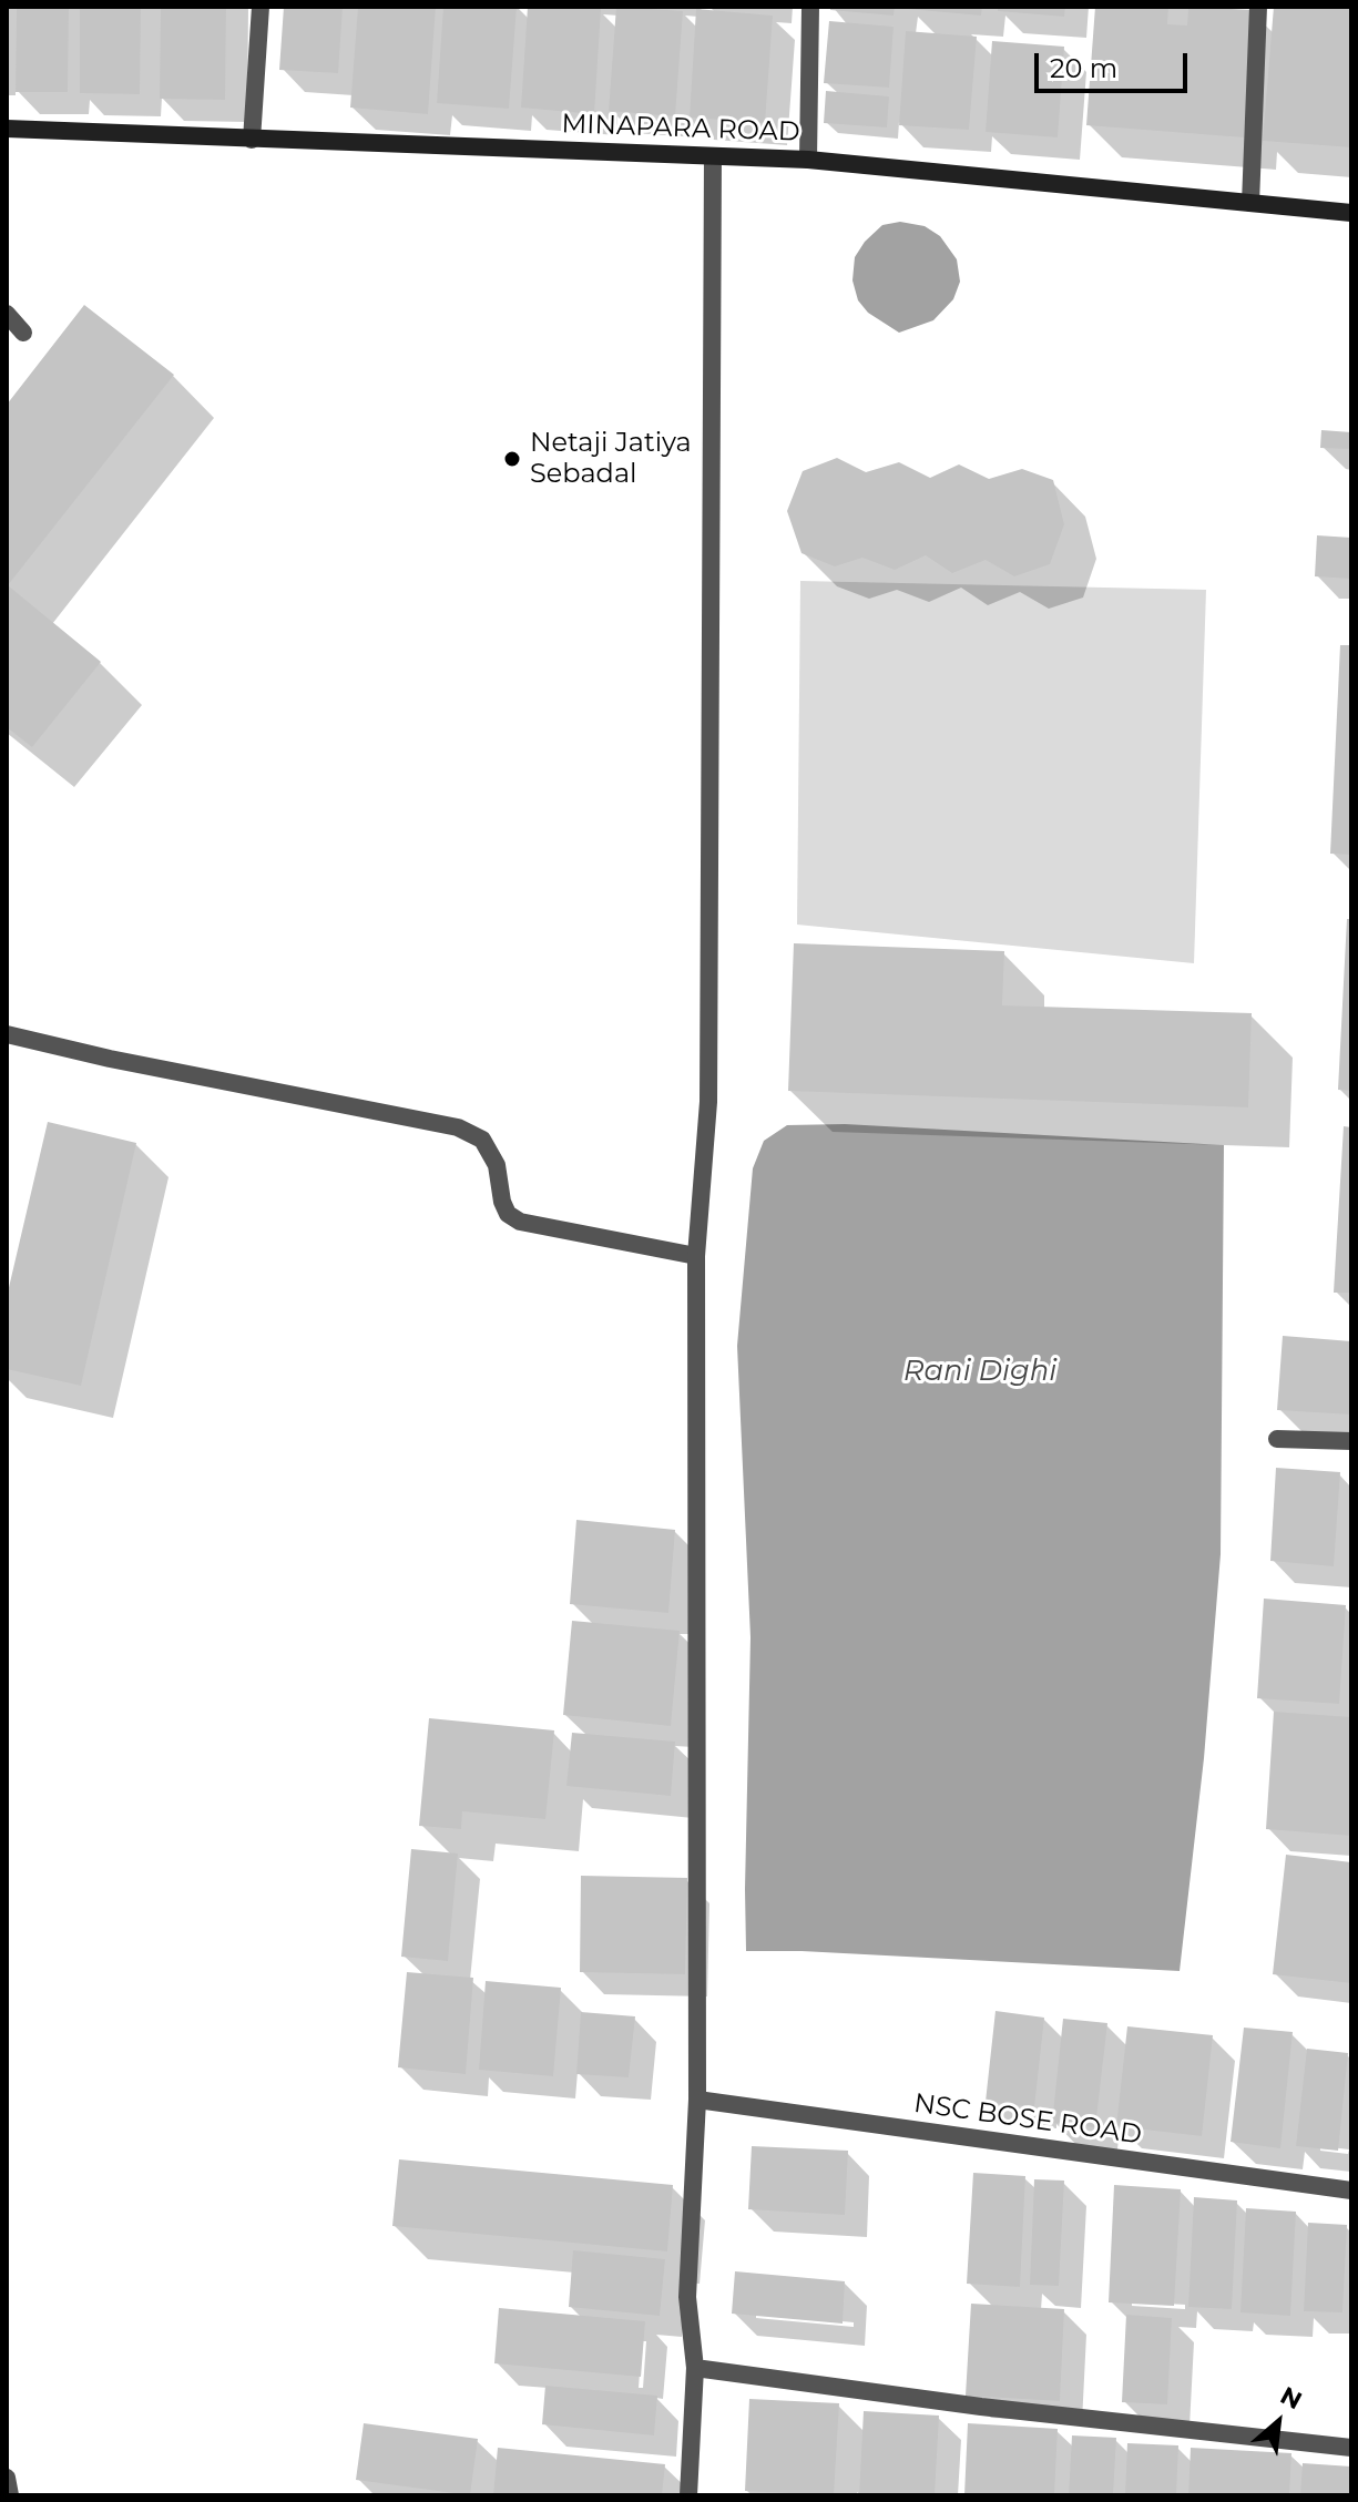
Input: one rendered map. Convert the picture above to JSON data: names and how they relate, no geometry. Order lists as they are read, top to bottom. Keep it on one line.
{"streets":{"street":["MINAPARA ROAD","NSC BOSE ROAD"]},"water":["Rani Dighi"],"places":["Netaji Jatiya Sebadal"],"scale_bar":"20 m","north":"top right"}
